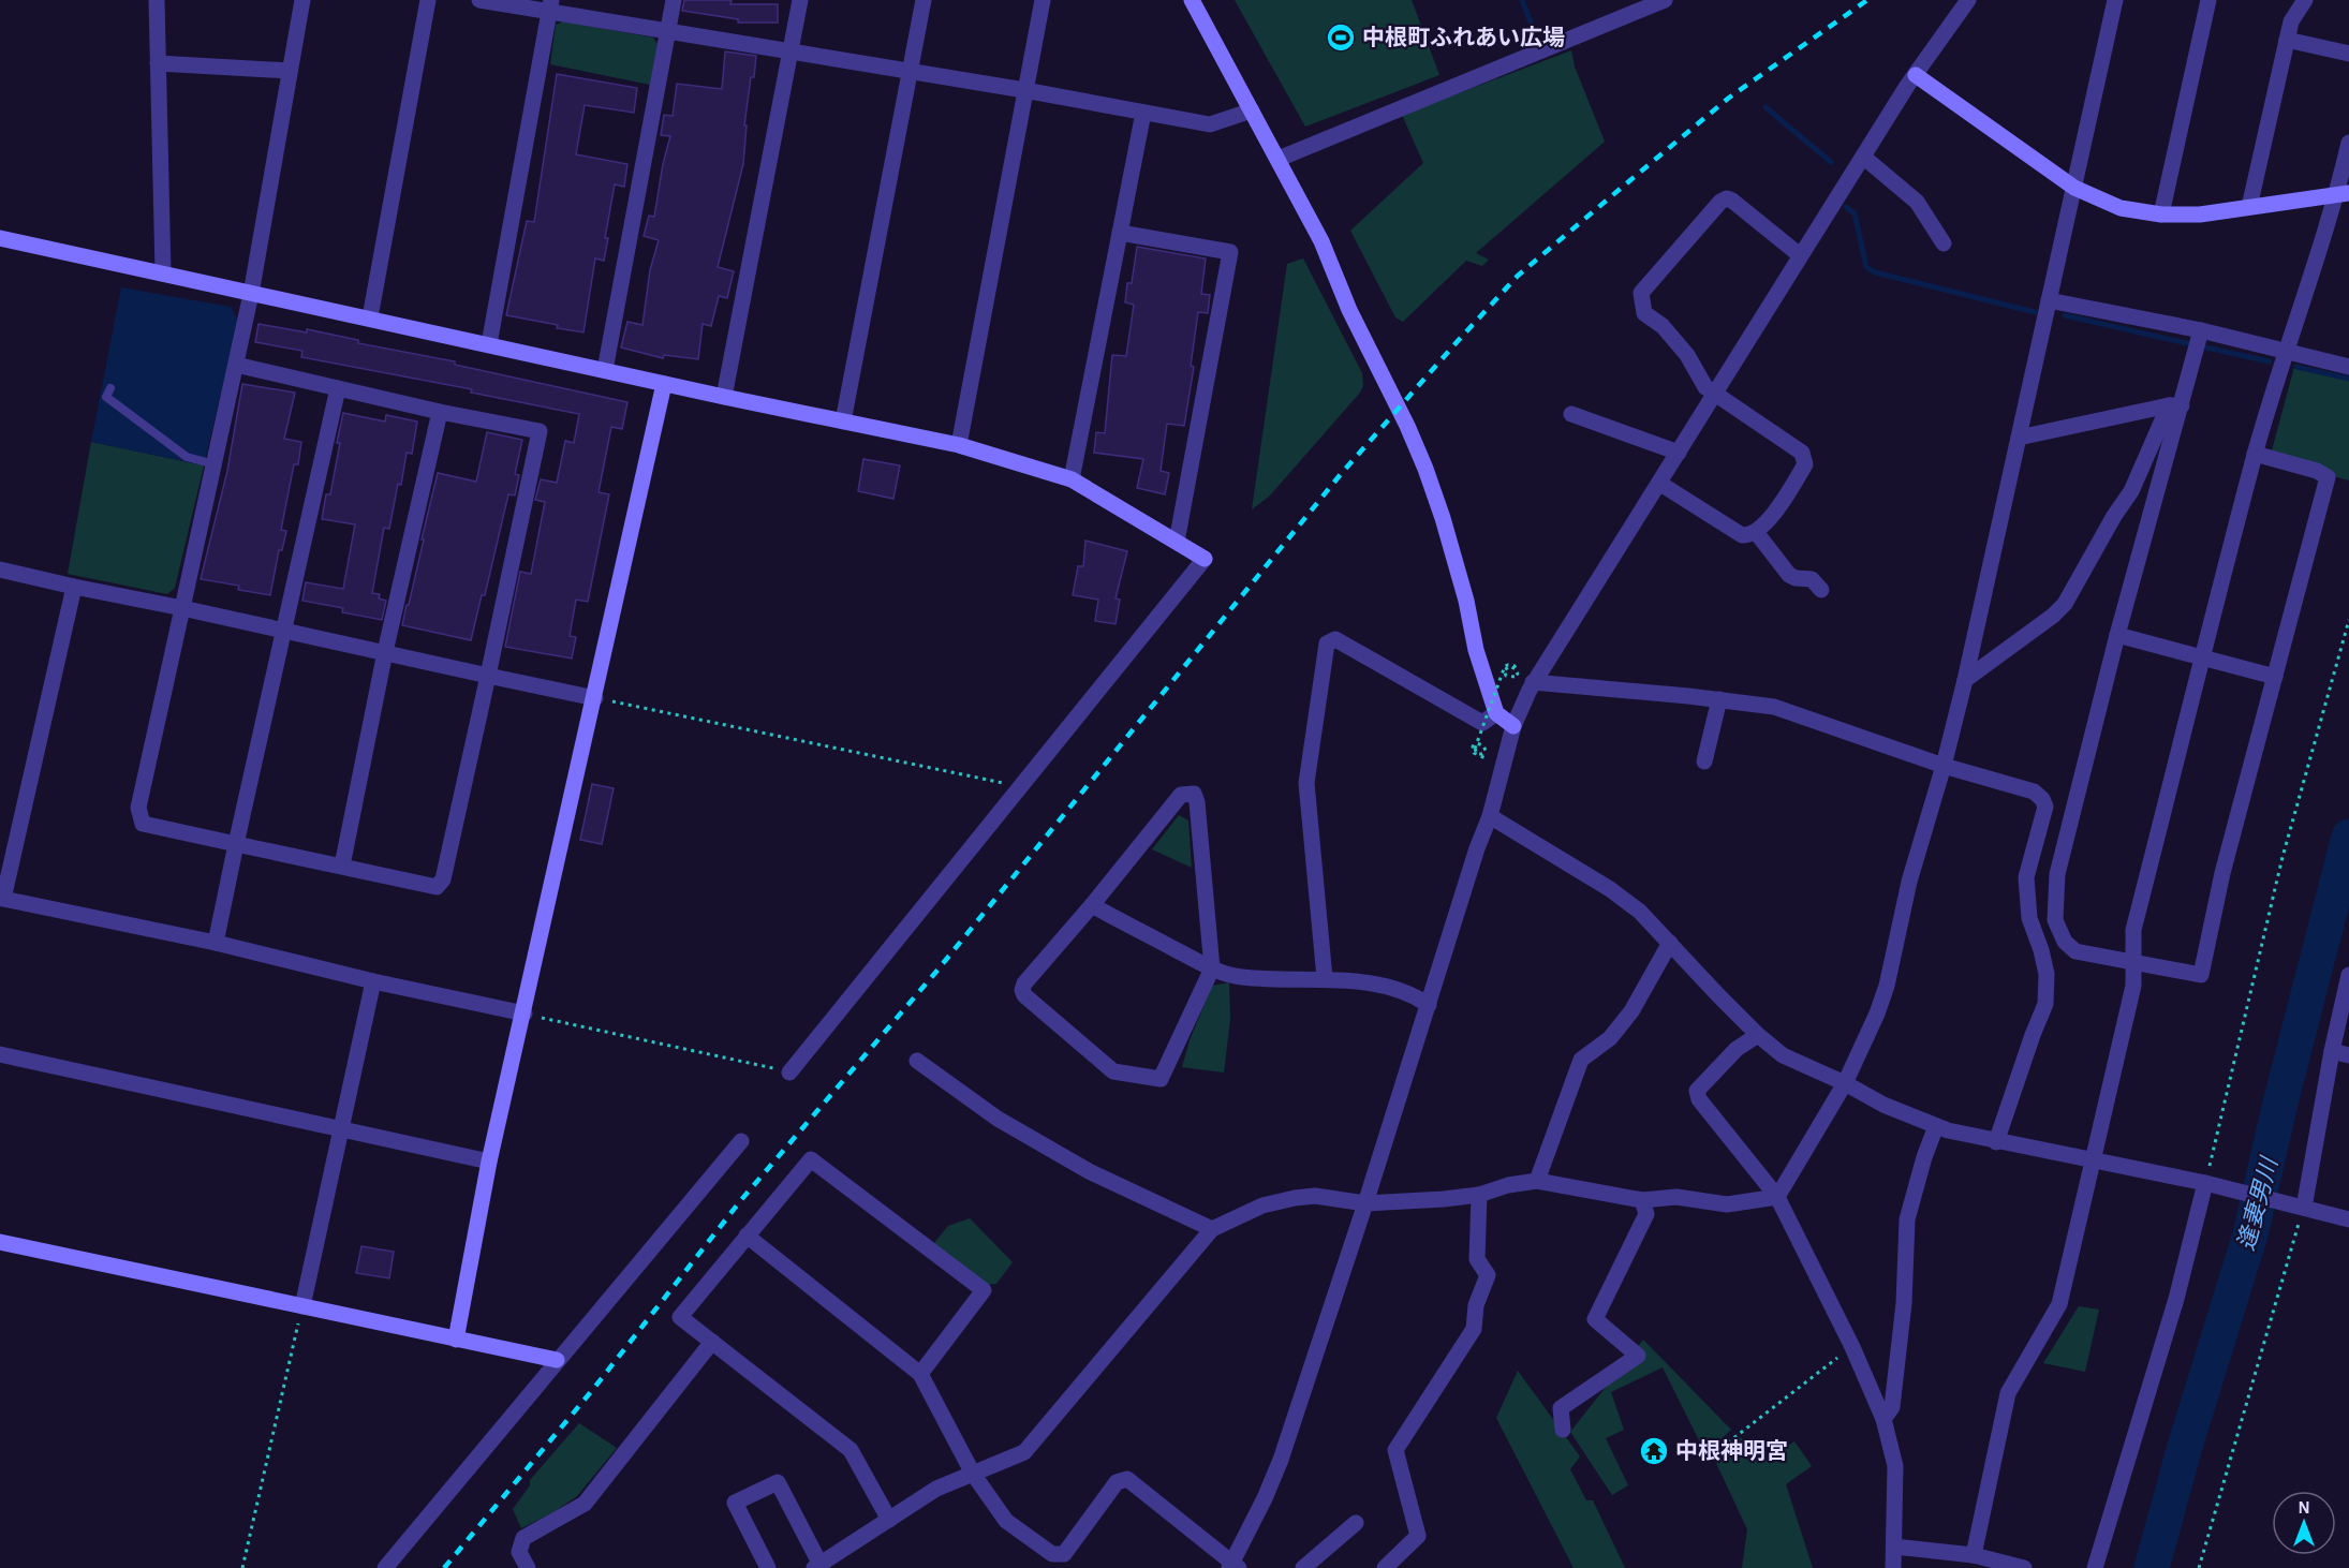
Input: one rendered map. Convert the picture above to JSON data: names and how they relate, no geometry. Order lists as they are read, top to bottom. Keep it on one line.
{"water":["逢妻男川"],"places":{"sports":["中根町ふれあい広場"],"temple":["中根神明宮"]},"north":"top"}
